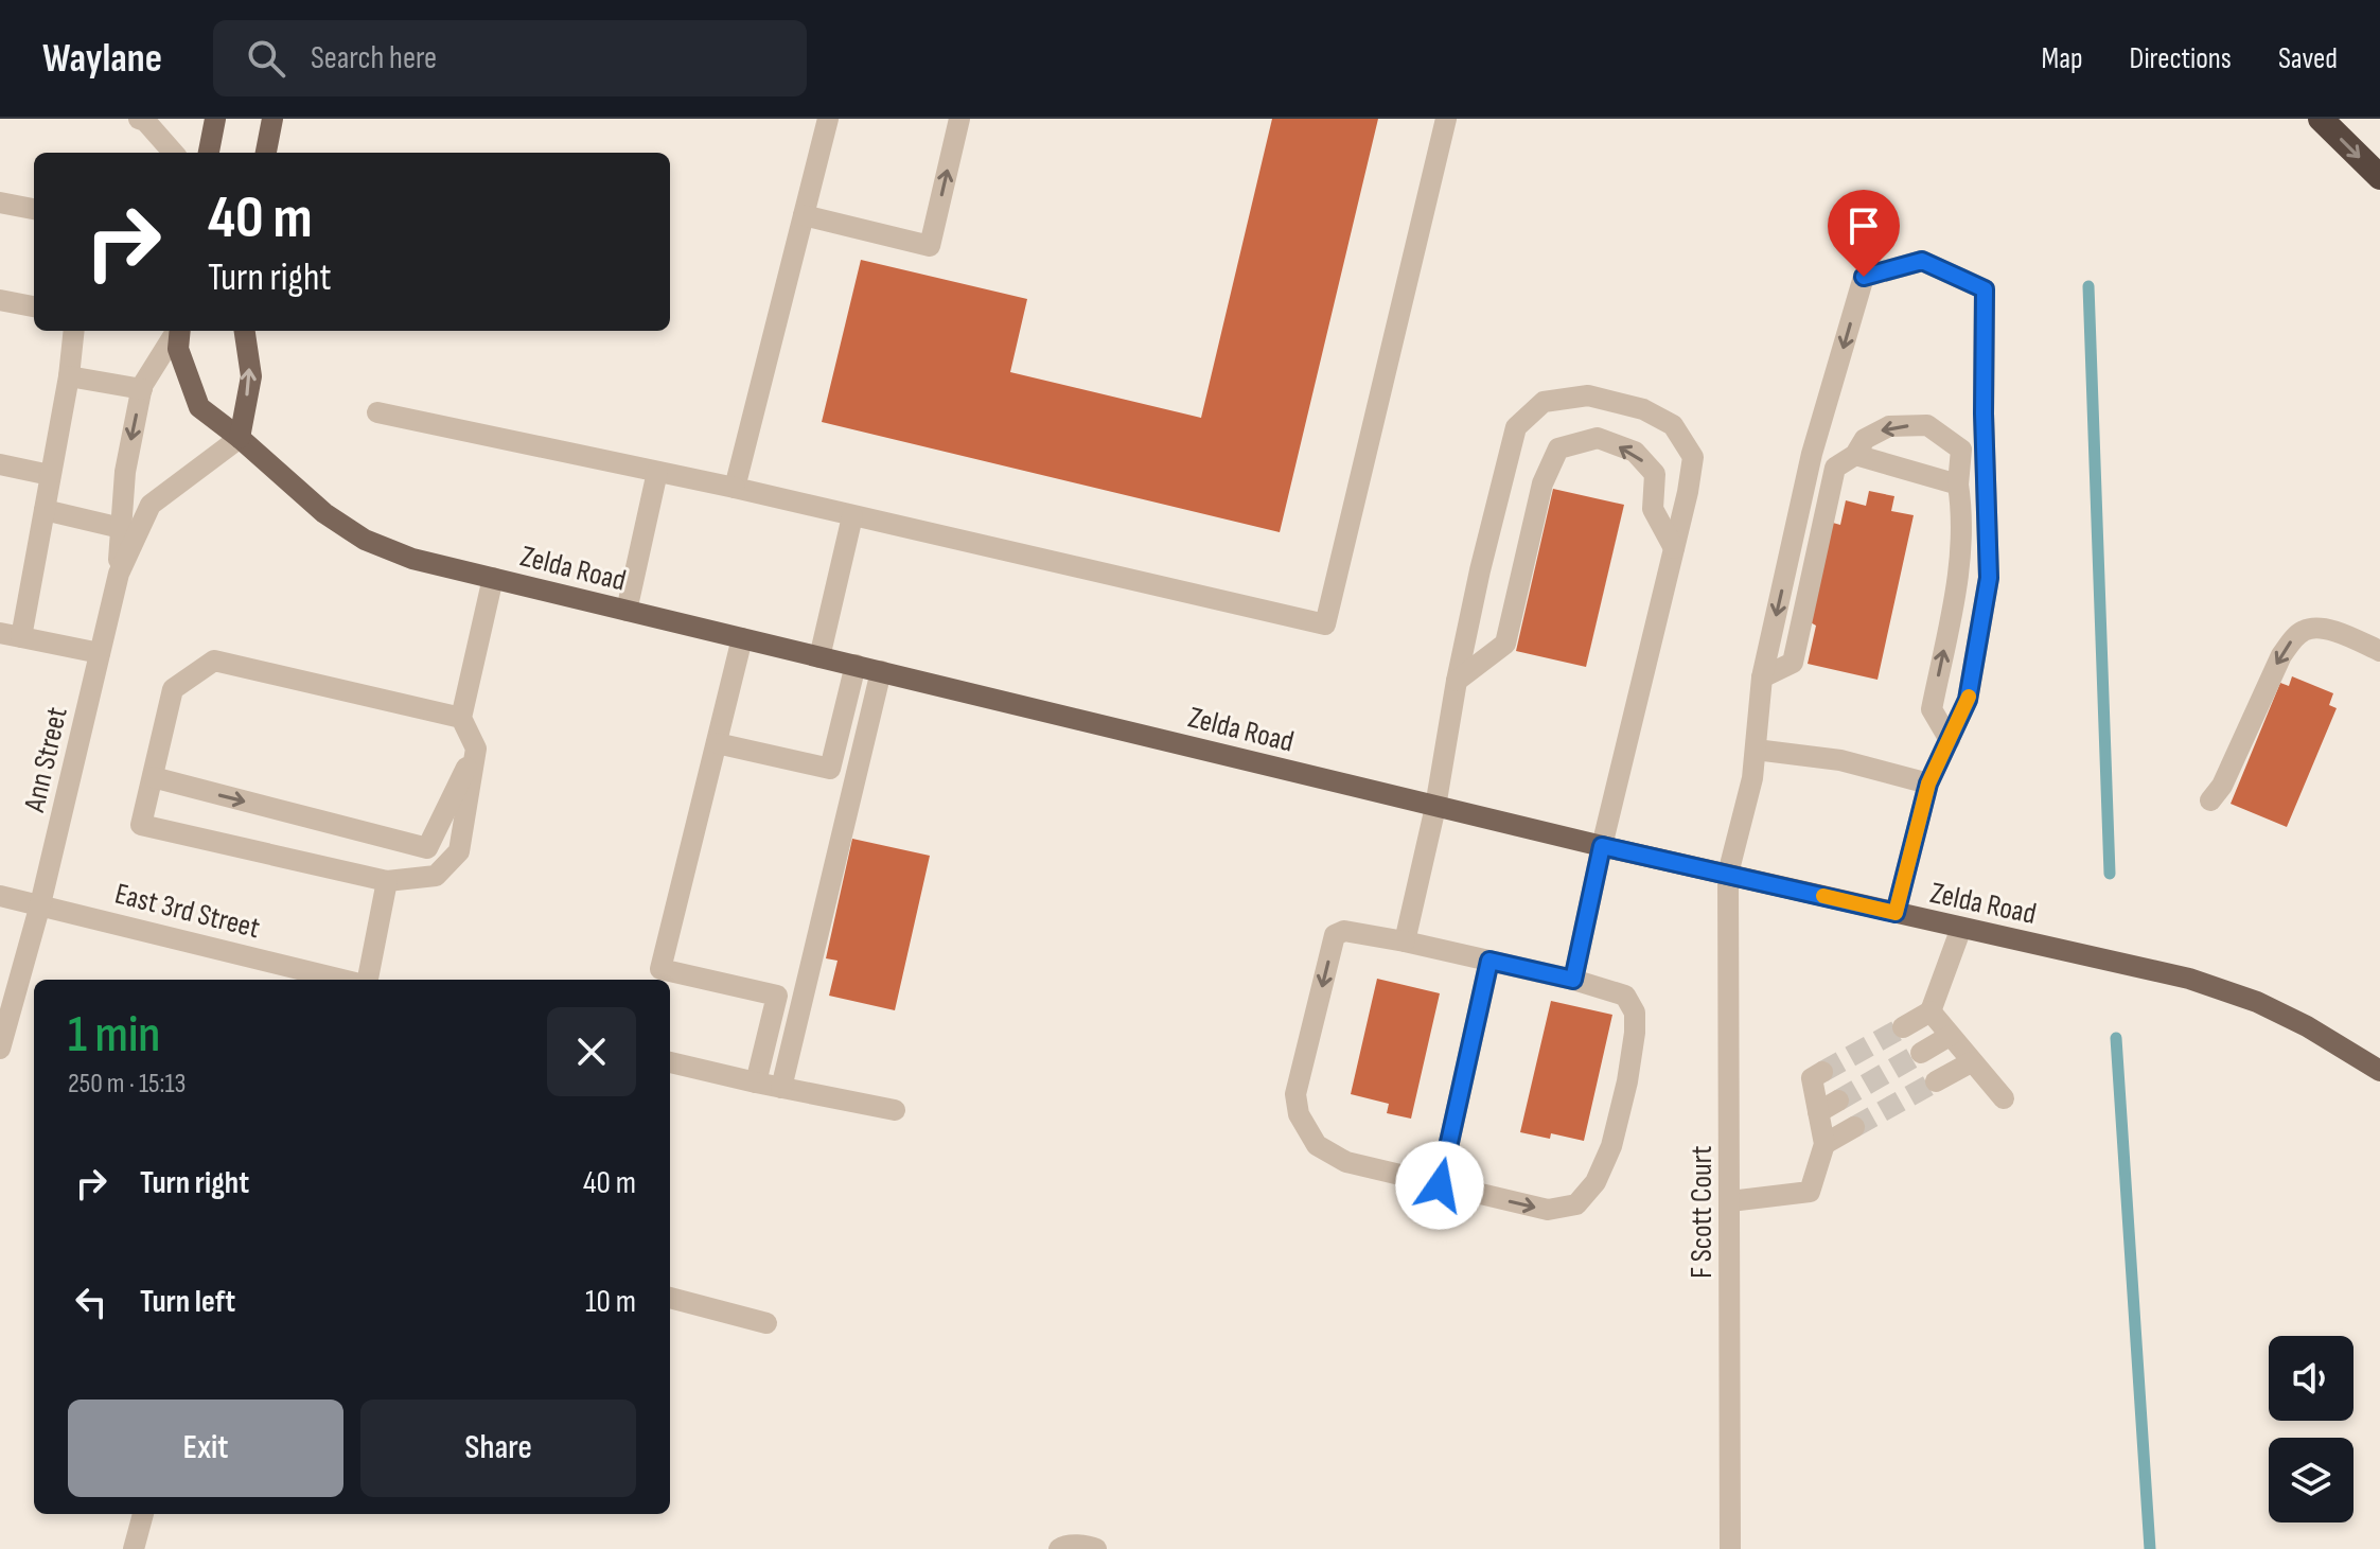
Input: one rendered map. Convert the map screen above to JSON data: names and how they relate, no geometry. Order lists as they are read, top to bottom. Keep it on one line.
{"streets":{"main road":["Zelda Road"],"street":["Ann Street","East 3rd Street","F Scott Court"]},"crossings":[["Zelda Road","Ann Street"],["Zelda Road","F Scott Court"],["Ann Street","East 3rd Street"]],"page":{"header":"Waylane","search":"Search here","nav":["Map","Directions","Saved"],"turn":["40 m","Turn right"],"heading":["1 min","250 m · 15:13"],"list":[{"name":"Turn right","value":"40 m"},{"name":"Turn left","value":"10 m"}],"buttons":["Exit","Share"]}}
